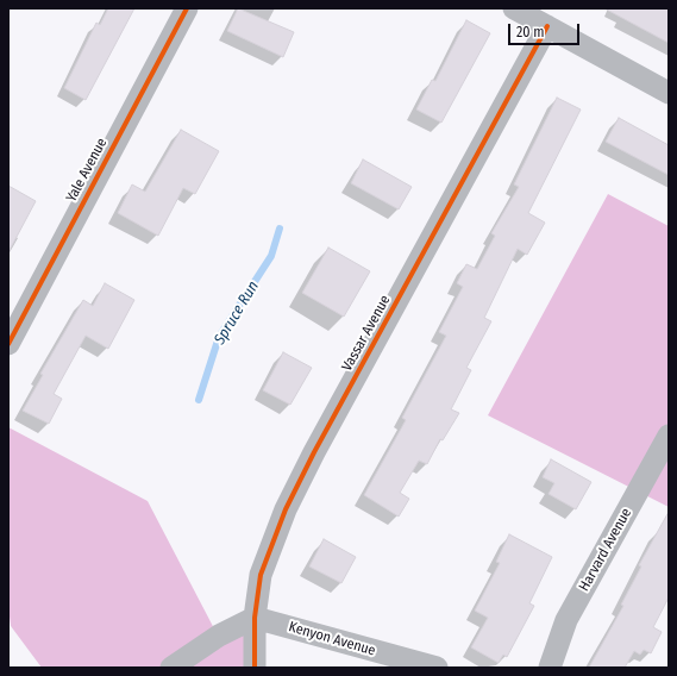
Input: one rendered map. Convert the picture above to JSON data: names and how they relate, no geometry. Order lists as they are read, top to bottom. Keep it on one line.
{"streets":{"street":["Yale Avenue","Vassar Avenue","Harvard Avenue","Kenyon Avenue"]},"crossings":[["Vassar Avenue","Kenyon Avenue"]],"water":["Spruce Run"],"scale_bar":"20 m"}
